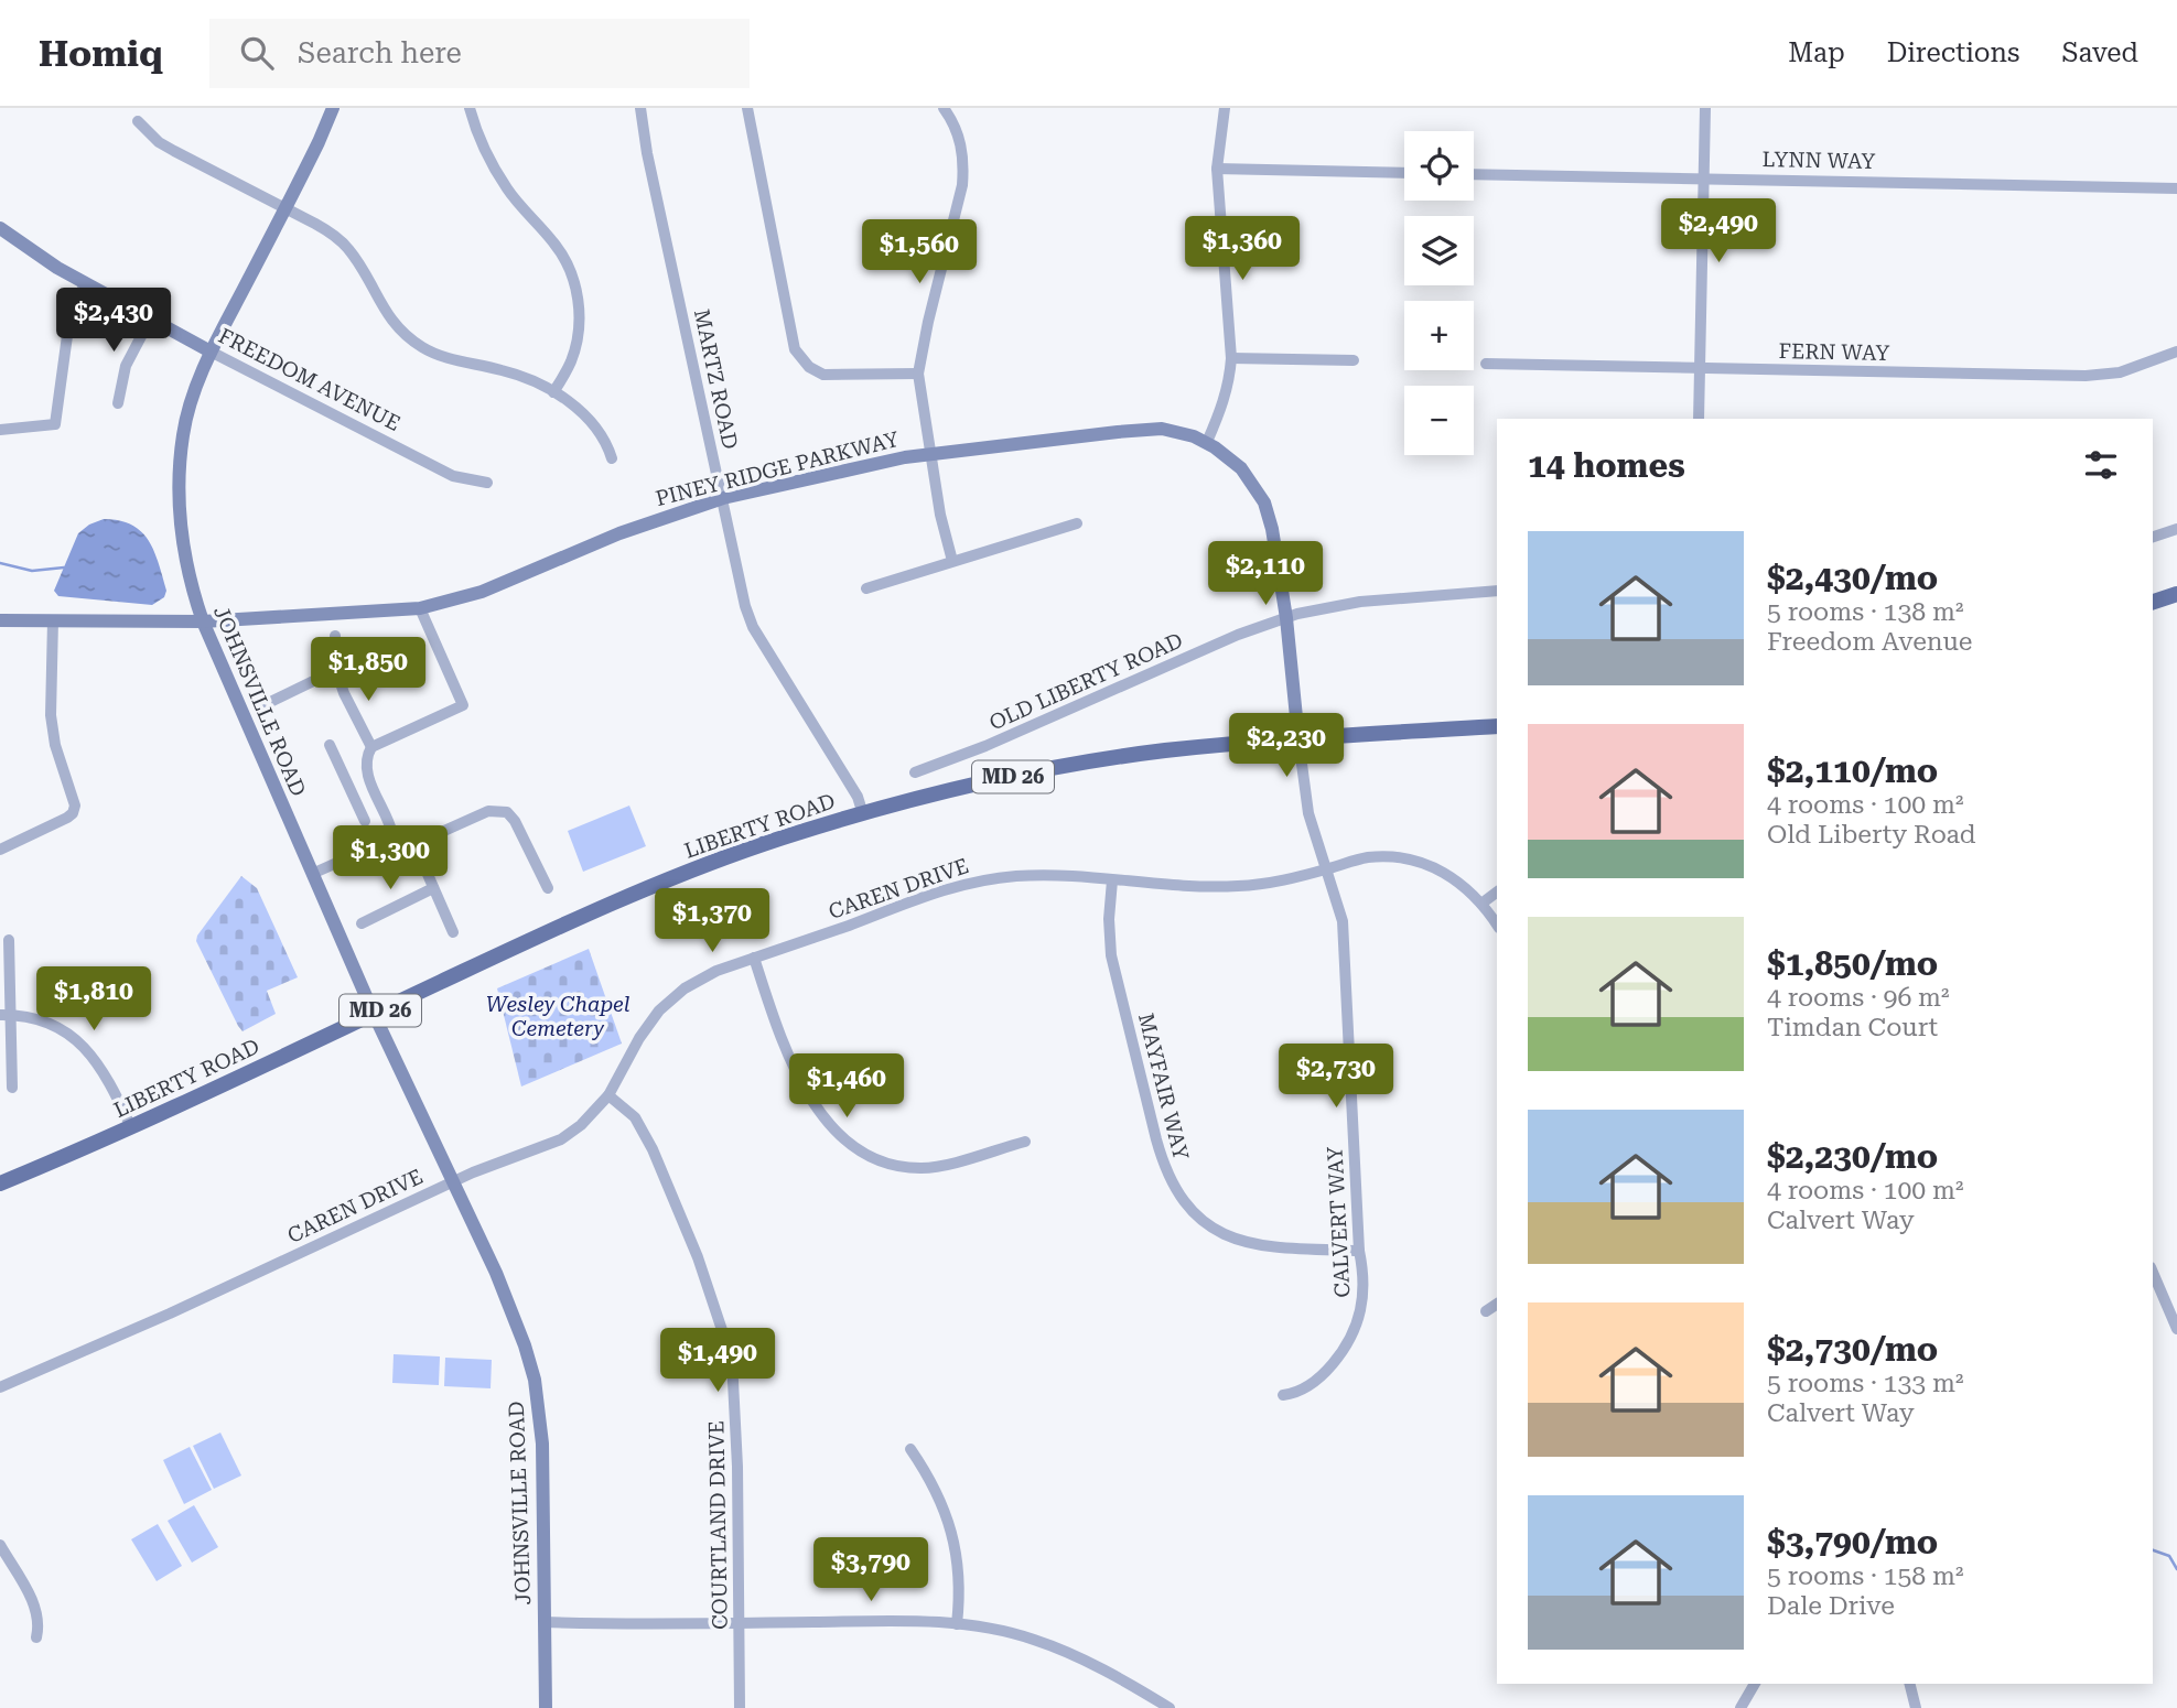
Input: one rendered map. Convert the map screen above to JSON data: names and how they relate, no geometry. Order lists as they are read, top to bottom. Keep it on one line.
{"streets":{"main road":["MD 26","LIBERTY ROAD"],"street":["LYNN WAY","FERN WAY","FREEDOM AVENUE","MARTZ ROAD","PINEY RIDGE PARKWAY","OLD LIBERTY ROAD","JOHNSVILLE ROAD","CAREN DRIVE","MAYFAIR WAY","CALVERT WAY","COURTLAND DRIVE"]},"crossings":[["FREEDOM AVENUE","JOHNSVILLE ROAD"],["MARTZ ROAD","PINEY RIDGE PARKWAY"],["MARTZ ROAD","LIBERTY ROAD"],["PINEY RIDGE PARKWAY","OLD LIBERTY ROAD"],["PINEY RIDGE PARKWAY","JOHNSVILLE ROAD"],["PINEY RIDGE PARKWAY","LIBERTY ROAD"],["PINEY RIDGE PARKWAY","CALVERT WAY"],["JOHNSVILLE ROAD","LIBERTY ROAD"],["JOHNSVILLE ROAD","CAREN DRIVE"],["LIBERTY ROAD","CALVERT WAY"],["CAREN DRIVE","MAYFAIR WAY"],["CAREN DRIVE","CALVERT WAY"],["CAREN DRIVE","COURTLAND DRIVE"],["MAYFAIR WAY","CALVERT WAY"]],"parks":["Wesley Chapel Cemetery"],"page":{"header":"Homiq","search":"Search here","nav":["Map","Directions","Saved"],"map_buttons":["+","−"],"price":["$2,490","$1,360","$1,560","$2,430","$2,110","$1,850","$2,230","$1,300","$1,370","$1,810","$2,730","$1,460","$1,490","$3,790"],"heading":"14 homes","list":[{"name":"$2,430/mo","note":"5 rooms · 138 m² · Freedom Avenue"},{"name":"$2,110/mo","note":"4 rooms · 100 m² · Old Liberty Road"},{"name":"$1,850/mo","note":"4 rooms · 96 m² · Timdan Court"},{"name":"$2,230/mo","note":"4 rooms · 100 m² · Calvert Way"},{"name":"$2,730/mo","note":"5 rooms · 133 m² · Calvert Way"},{"name":"$3,790/mo","note":"5 rooms · 158 m² · Dale Drive"}]}}
